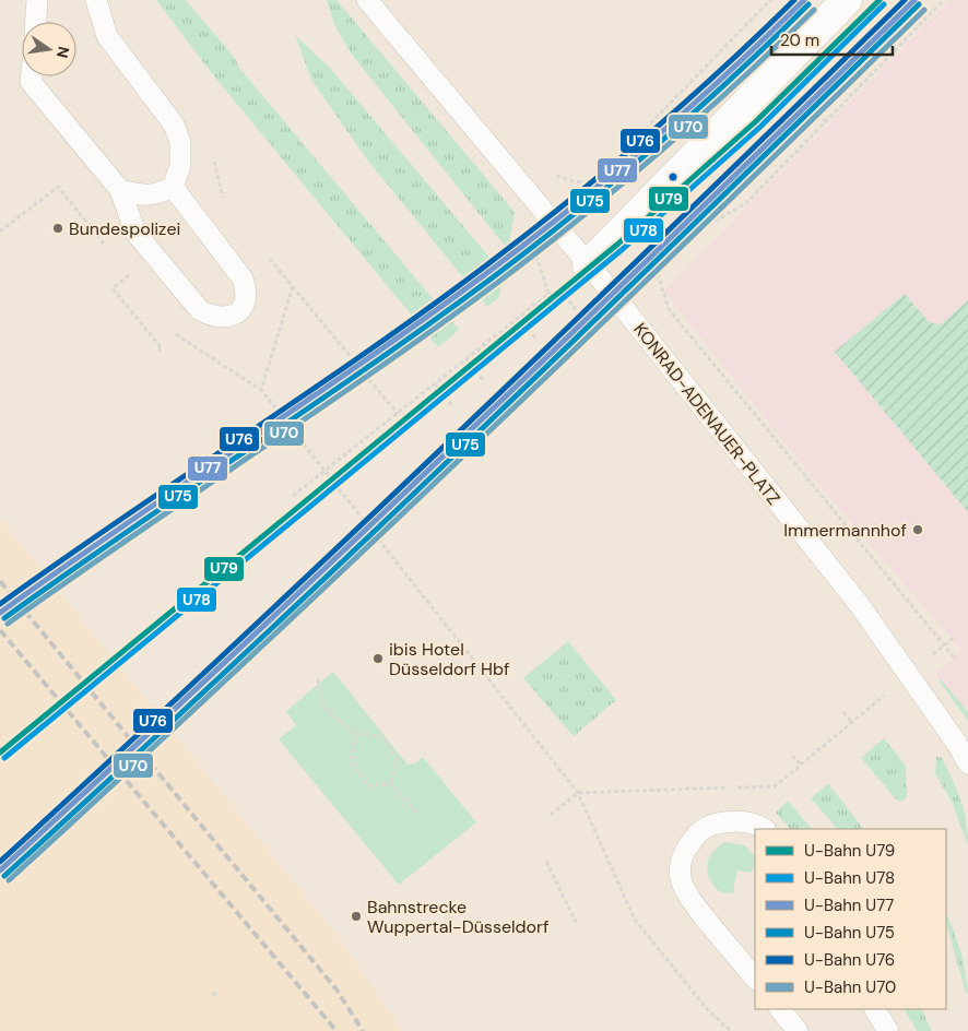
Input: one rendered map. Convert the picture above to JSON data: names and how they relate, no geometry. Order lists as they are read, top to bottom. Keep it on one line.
{"streets":{"lane":["KONRAD-ADENAUER-PLATZ"]},"places":["Bundespolizei","Immermannhof","ibis Hotel Düsseldorf Hbf","Bahnstrecke Wuppertal-Düsseldorf"],"lines":["metro line U79","metro line U77","metro line U76","metro line U78","metro line U75","metro line U70"],"legend":["U-Bahn U79","U-Bahn U78","U-Bahn U77","U-Bahn U75","U-Bahn U76","U-Bahn U70"],"scale_bar":"20 m","north":"right"}
